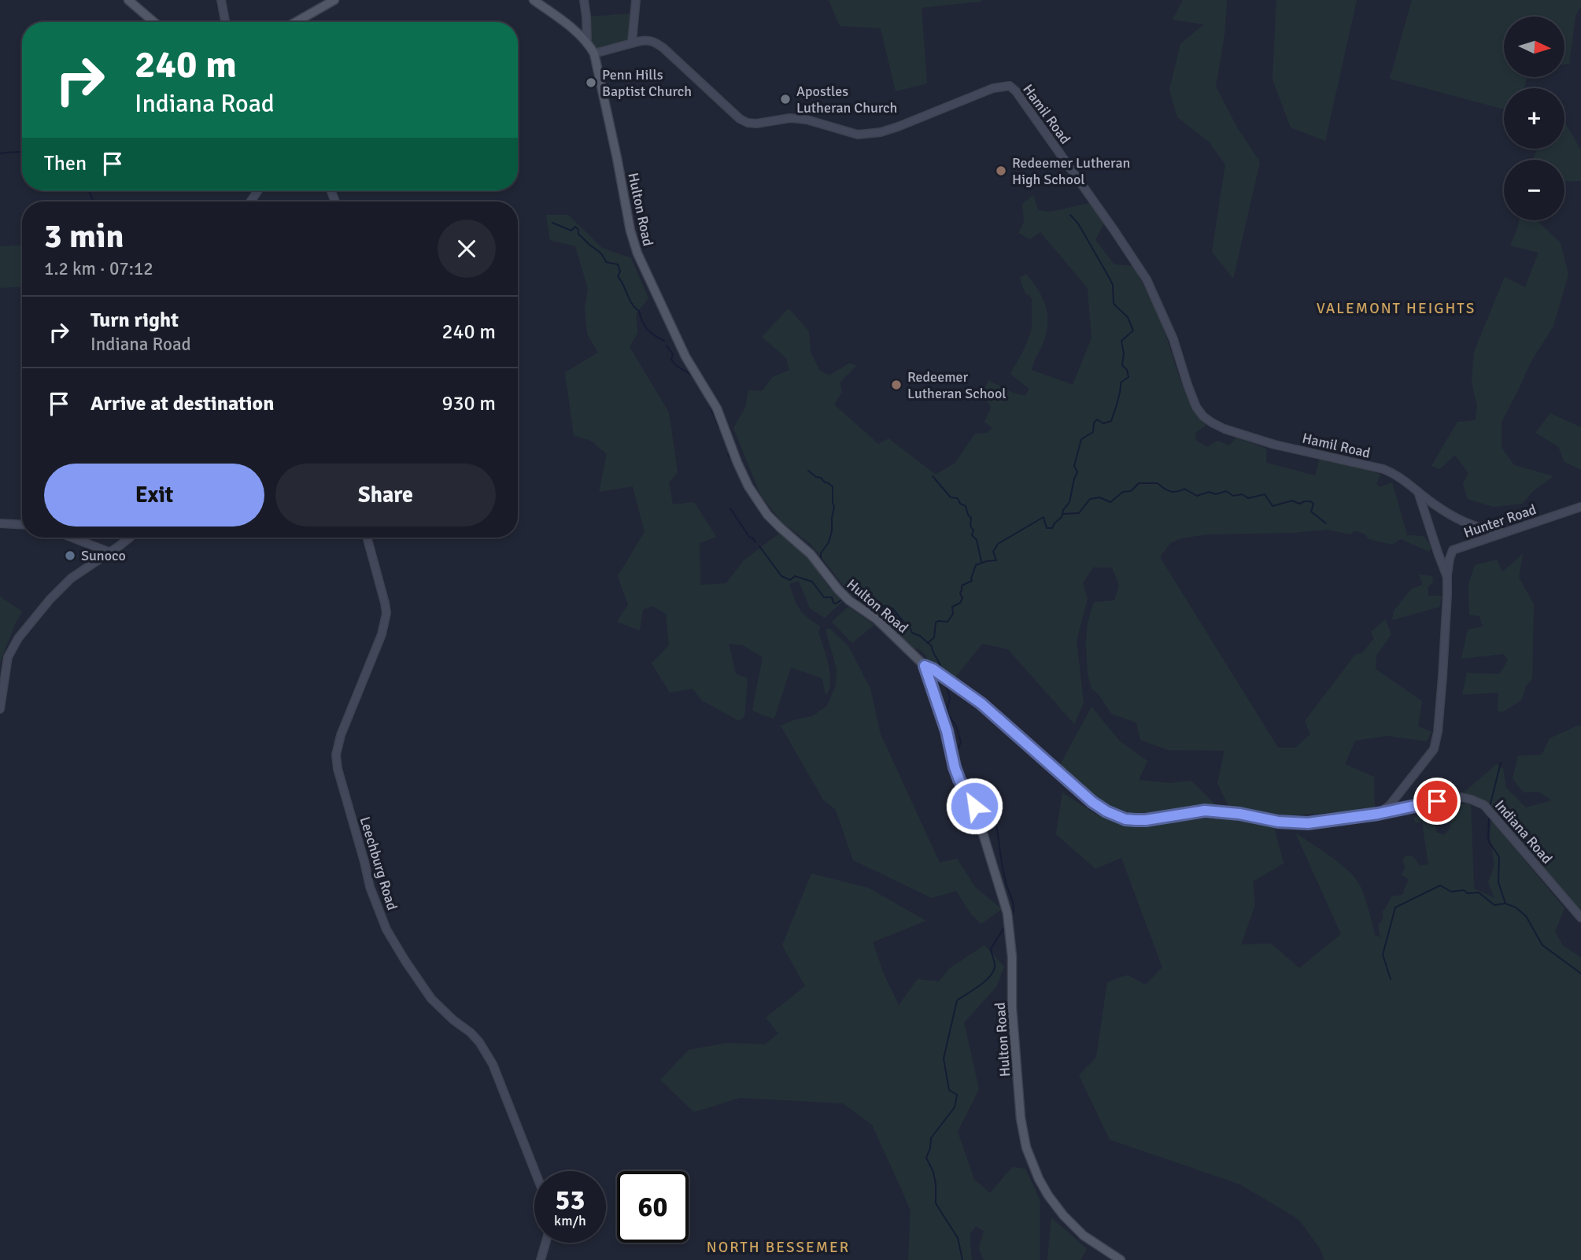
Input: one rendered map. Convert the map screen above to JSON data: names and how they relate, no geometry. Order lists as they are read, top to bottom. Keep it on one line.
{"streets":{"main road":["Hulton Road"],"street":["Hamil Road","Hunter Road","Indiana Road","Leechburg Road"]},"crossings":[["Hamil Road","Hulton Road"],["Hamil Road","Hunter Road"],["Hulton Road","Indiana Road"]],"districts":["VALEMONT HEIGHTS","NORTH BESSEMER"],"places":["Penn Hills Baptist Church","Apostles Lutheran Church","Redeemer Lutheran High School","Redeemer Lutheran School","Sunoco"],"north":"right","page":{"map_buttons":["+","−"],"turn":["240 m","Indiana Road"],"then":"Then","heading":["3 min","1.2 km · 07:12"],"list":[{"name":"Turn right","note":"Indiana Road","value":"240 m"},{"name":"Arrive at destination","value":"930 m"}],"buttons":["Exit","Share"],"speed":"53 km/h","limit":"60"}}
